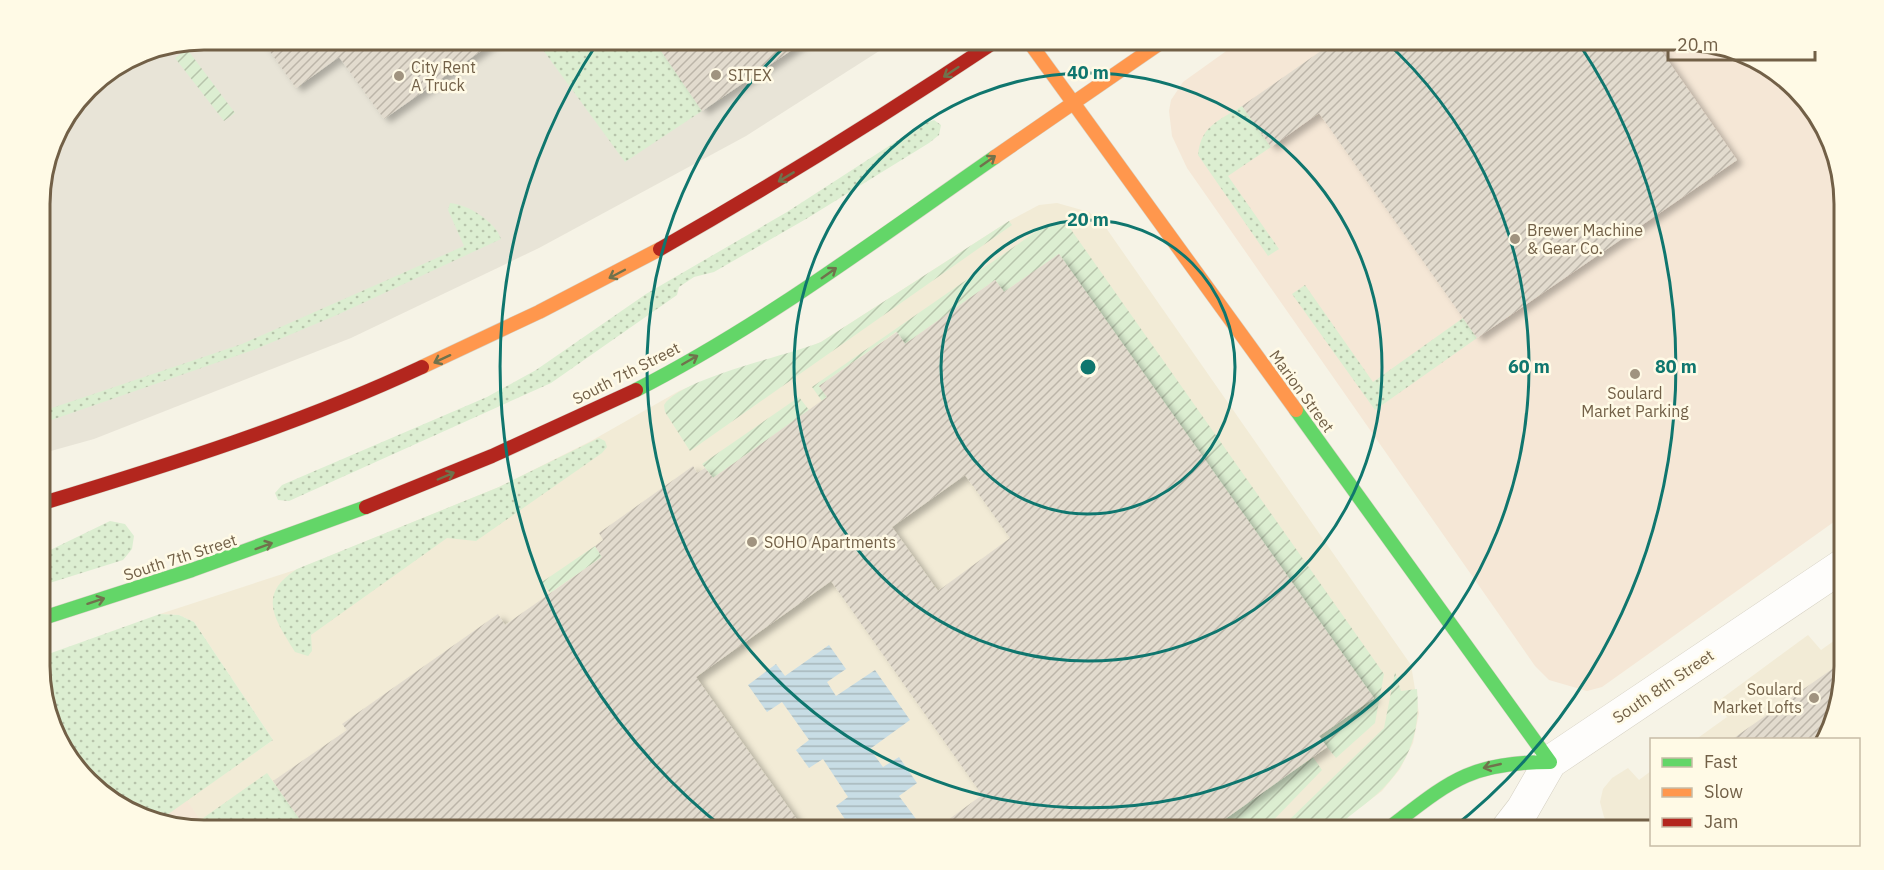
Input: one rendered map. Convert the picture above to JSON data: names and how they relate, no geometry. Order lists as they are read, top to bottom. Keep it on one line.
{"streets":{"main road":["South 7th Street","Marion Street"],"street":["South 8th Street"]},"crossings":[["South 7th Street","Marion Street"],["Marion Street","South 8th Street"]],"places":["SITEX","City Rent A Truck","Brewer Machine & Gear Co.","Soulard Market Parking","SOHO Apartments","Soulard Market Lofts"],"legend":["Fast","Slow","Jam"],"scale_bar":"20 m","rings":["40 m","20 m","60 m","80 m"]}
